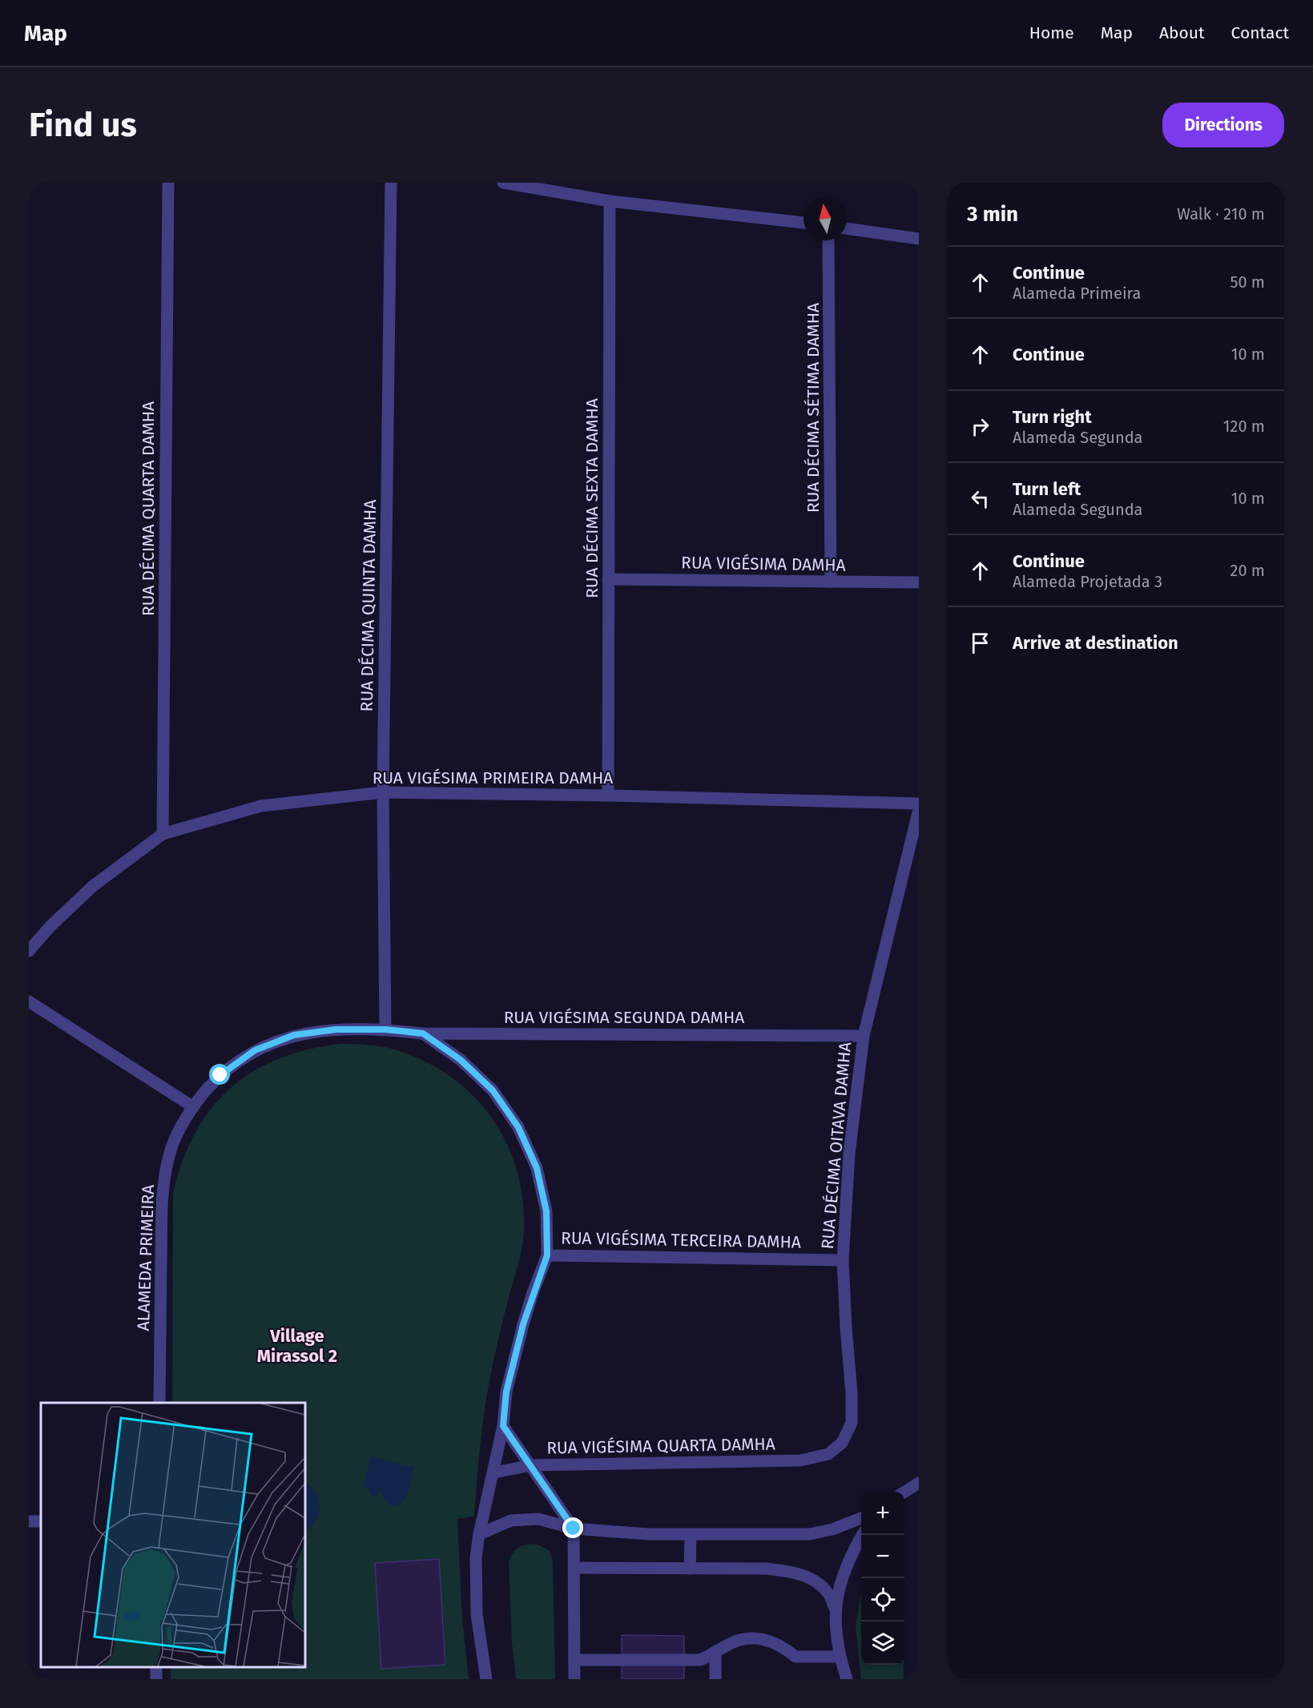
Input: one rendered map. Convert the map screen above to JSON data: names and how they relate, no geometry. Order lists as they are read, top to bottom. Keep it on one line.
{"streets":{"street":["RUA DÉCIMA SÉTIMA DAMHA","RUA DÉCIMA SEXTA DAMHA","RUA DÉCIMA QUARTA DAMHA","RUA VIGÉSIMA DAMHA","RUA DÉCIMA QUINTA DAMHA","RUA VIGÉSIMA PRIMEIRA DAMHA","RUA VIGÉSIMA SEGUNDA DAMHA","RUA DÉCIMA OITAVA DAMHA","RUA VIGÉSIMA TERCEIRA DAMHA","ALAMEDA PRIMEIRA","RUA VIGÉSIMA QUARTA DAMHA"]},"crossings":[["RUA DÉCIMA SÉTIMA DAMHA","RUA VIGÉSIMA DAMHA"],["RUA DÉCIMA SEXTA DAMHA","RUA VIGÉSIMA DAMHA"],["RUA DÉCIMA SEXTA DAMHA","RUA VIGÉSIMA PRIMEIRA DAMHA"],["RUA DÉCIMA QUARTA DAMHA","RUA VIGÉSIMA PRIMEIRA DAMHA"],["RUA DÉCIMA QUINTA DAMHA","RUA VIGÉSIMA PRIMEIRA DAMHA"],["RUA DÉCIMA QUINTA DAMHA","RUA VIGÉSIMA SEGUNDA DAMHA"],["RUA DÉCIMA QUINTA DAMHA","ALAMEDA PRIMEIRA"],["RUA VIGÉSIMA SEGUNDA DAMHA","RUA DÉCIMA OITAVA DAMHA"],["RUA VIGÉSIMA SEGUNDA DAMHA","ALAMEDA PRIMEIRA"],["RUA DÉCIMA OITAVA DAMHA","RUA VIGÉSIMA TERCEIRA DAMHA"],["RUA DÉCIMA OITAVA DAMHA","RUA VIGÉSIMA QUARTA DAMHA"]],"districts":["Village Mirassol 2"],"north":"top","page":{"header":"Map","nav":["Home","Map","About","Contact"],"buttons":"Directions","title":"Find us","heading":["3 min","Walk · 210 m"],"list":[["Continue","Alameda Primeira","50 m"],["Continue","10 m"],["Turn right","Alameda Segunda","120 m"],["Turn left","Alameda Segunda","10 m"],["Continue","Alameda Projetada 3","20 m"],"Arrive at destination"],"map_buttons":["+","−"]}}
